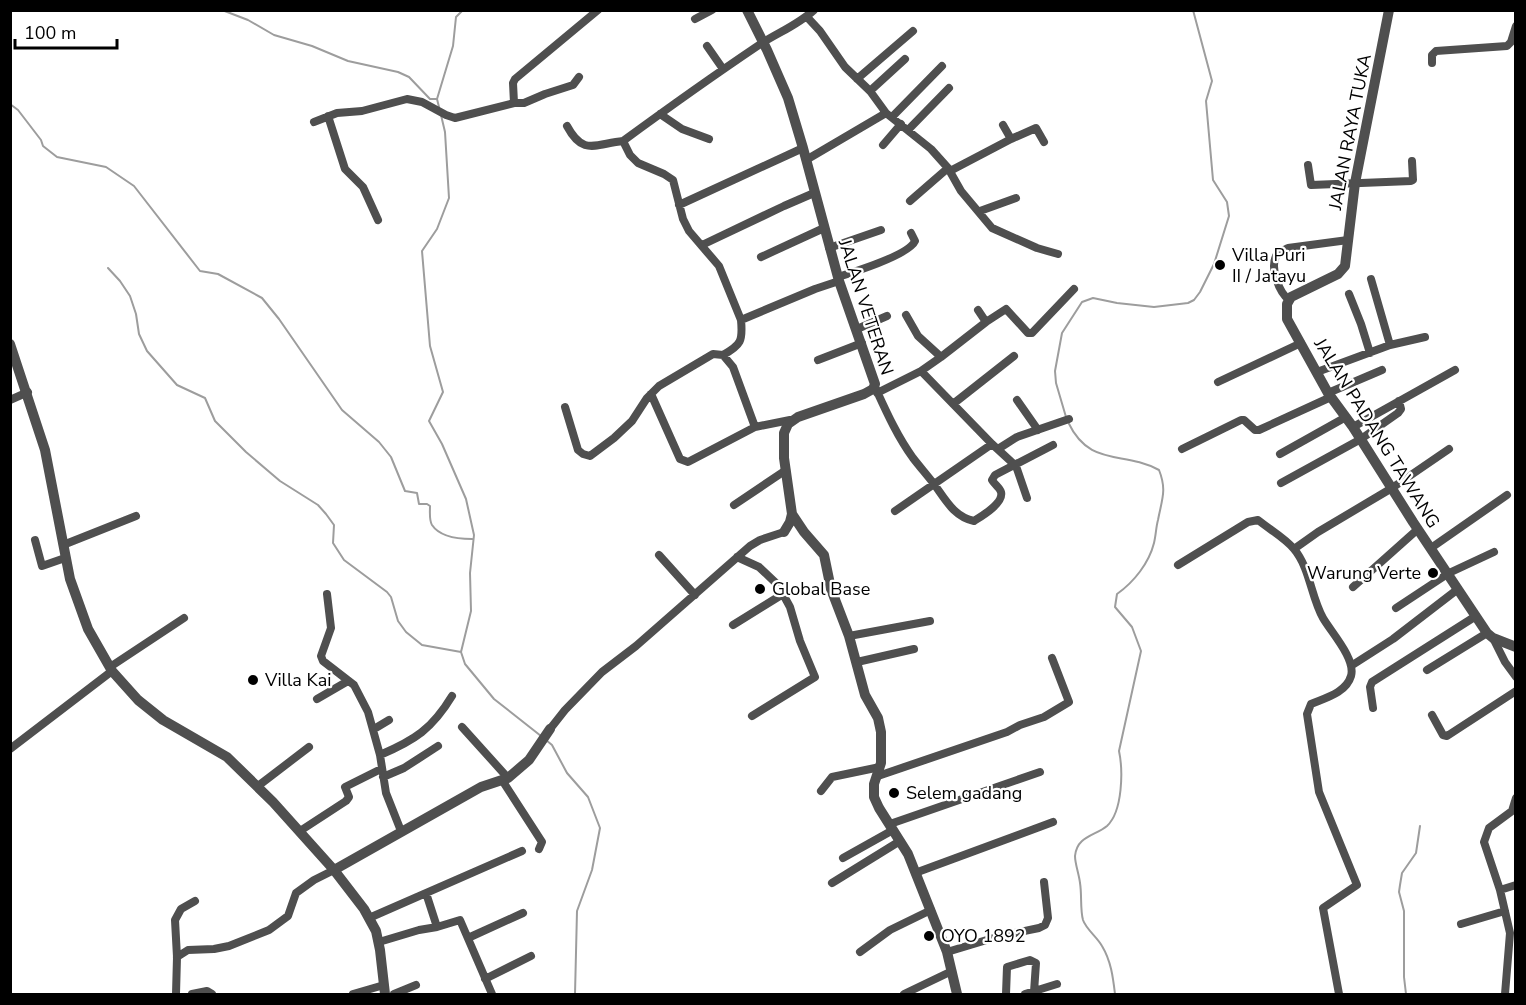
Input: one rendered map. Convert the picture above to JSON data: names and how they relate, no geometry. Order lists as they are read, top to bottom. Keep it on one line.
{"streets":{"street":["JALAN RAYA TUKA","JALAN VETERAN","JALAN PADANG TAWANG"]},"crossings":[["JALAN RAYA TUKA","JALAN PADANG TAWANG"]],"places":["Villa Puri II / Jatayu","Warung Verte","Global Base","Villa Kai","Selem gadang","OYO 1892"],"scale_bar":"100 m"}
